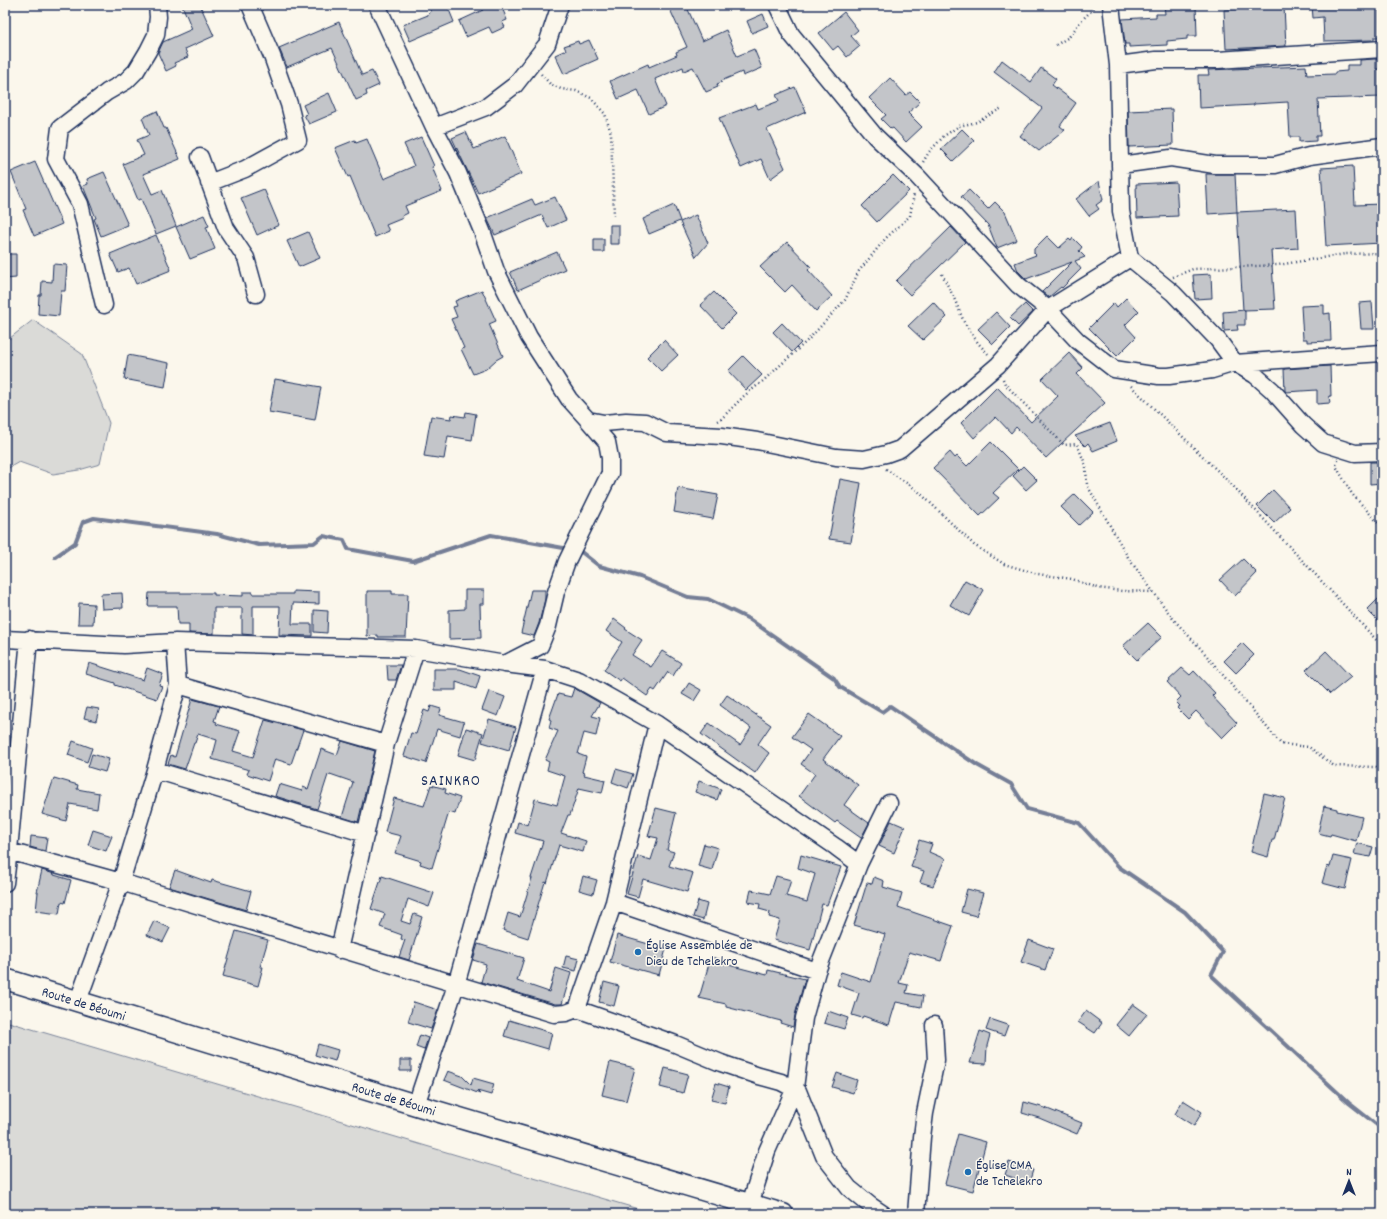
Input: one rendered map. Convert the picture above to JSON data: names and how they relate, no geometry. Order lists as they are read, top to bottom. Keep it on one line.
{"streets":{"main road":["Route de Béoumi"]},"districts":["SAINKRO"],"places":["Église Assemblée de Dieu de Tchelekro","Église CMA de Tchelekro"],"north":"top"}
